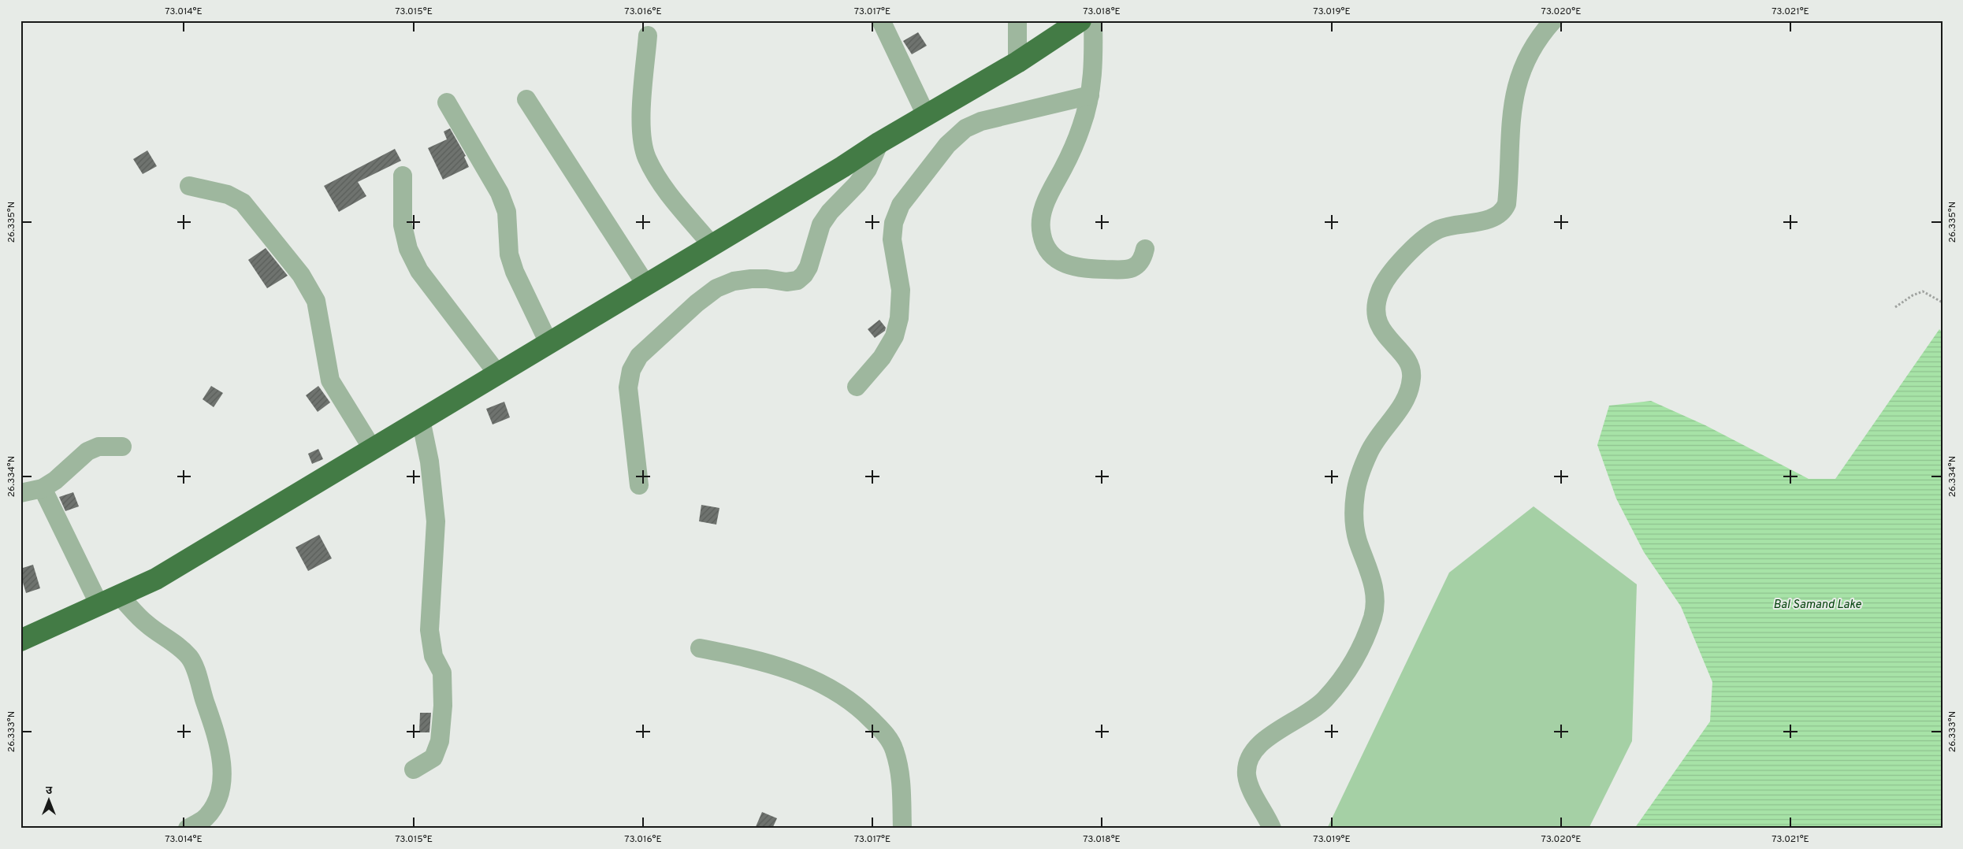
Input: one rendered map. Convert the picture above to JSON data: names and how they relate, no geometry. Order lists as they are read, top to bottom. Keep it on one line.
{"water":["Bal Samand Lake"],"north":"top","coordinates":["73.014°E","73.015°E","73.016°E","73.017°E","73.018°E","73.019°E","73.020°E","73.021°E","26.335°N","26.334°N","26.333°N"]}
